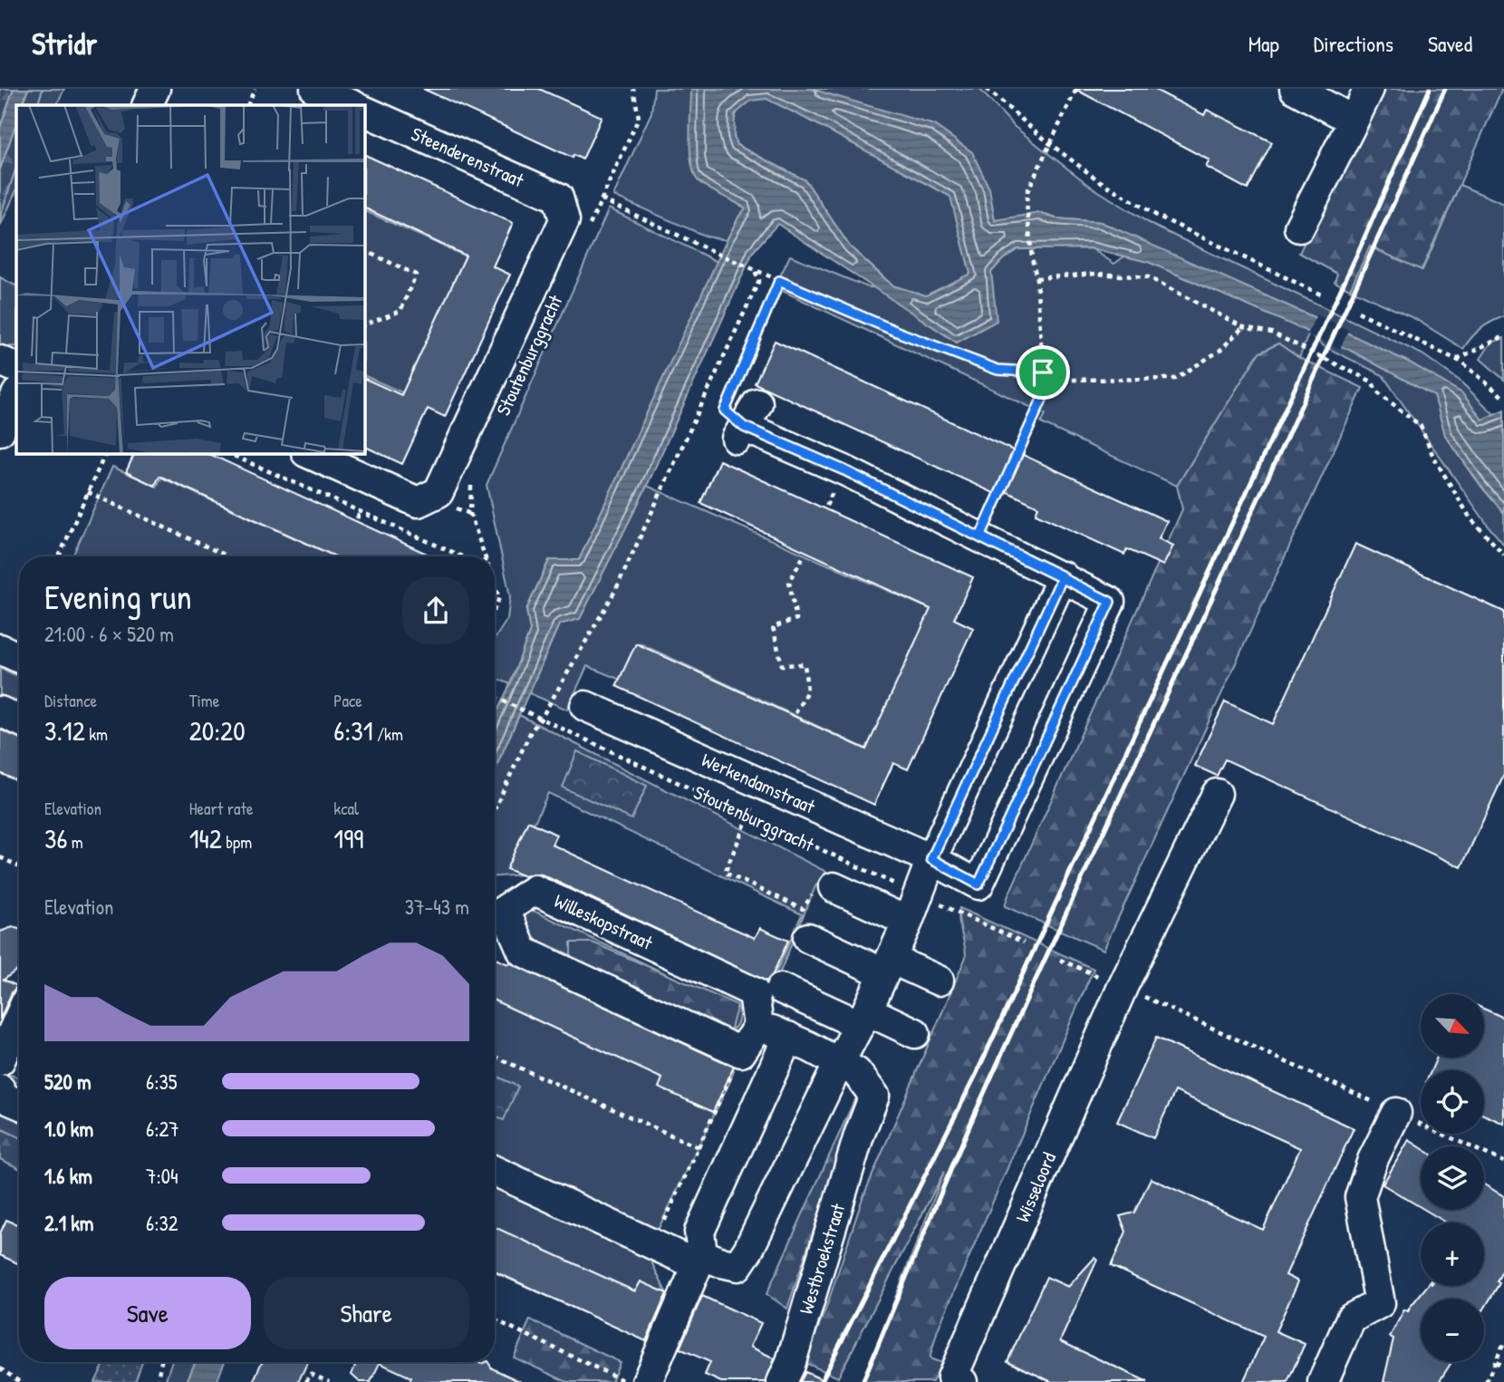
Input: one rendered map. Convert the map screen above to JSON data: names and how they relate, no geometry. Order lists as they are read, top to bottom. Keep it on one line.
{"streets":{"street":["Steenderenstraat","Stoutenburggracht","Werkendamstraat","Willeskopstraat","Wisseloord","Westbroekstraat"]},"crossings":[["Steenderenstraat","Stoutenburggracht"]],"north":"bottom right","page":{"header":"Stridr","nav":["Map","Directions","Saved"],"heading":["Evening run","21:00 · 6 × 520 m"],"stats":[["Distance","3.12 km"],["Time","20:20"],["Pace","6:31 /km"],["Elevation","36 m"],["Heart rate","142 bpm"],["kcal","199"]],"chart":["Elevation","37–43 m"],"map_buttons":["+","−"],"list":[{"name":"520 m","note":"6:35"},{"name":"1.0 km","note":"6:27"},{"name":"1.6 km","note":"7:04"},{"name":"2.1 km","note":"6:32"}],"buttons":["Save","Share"]}}
